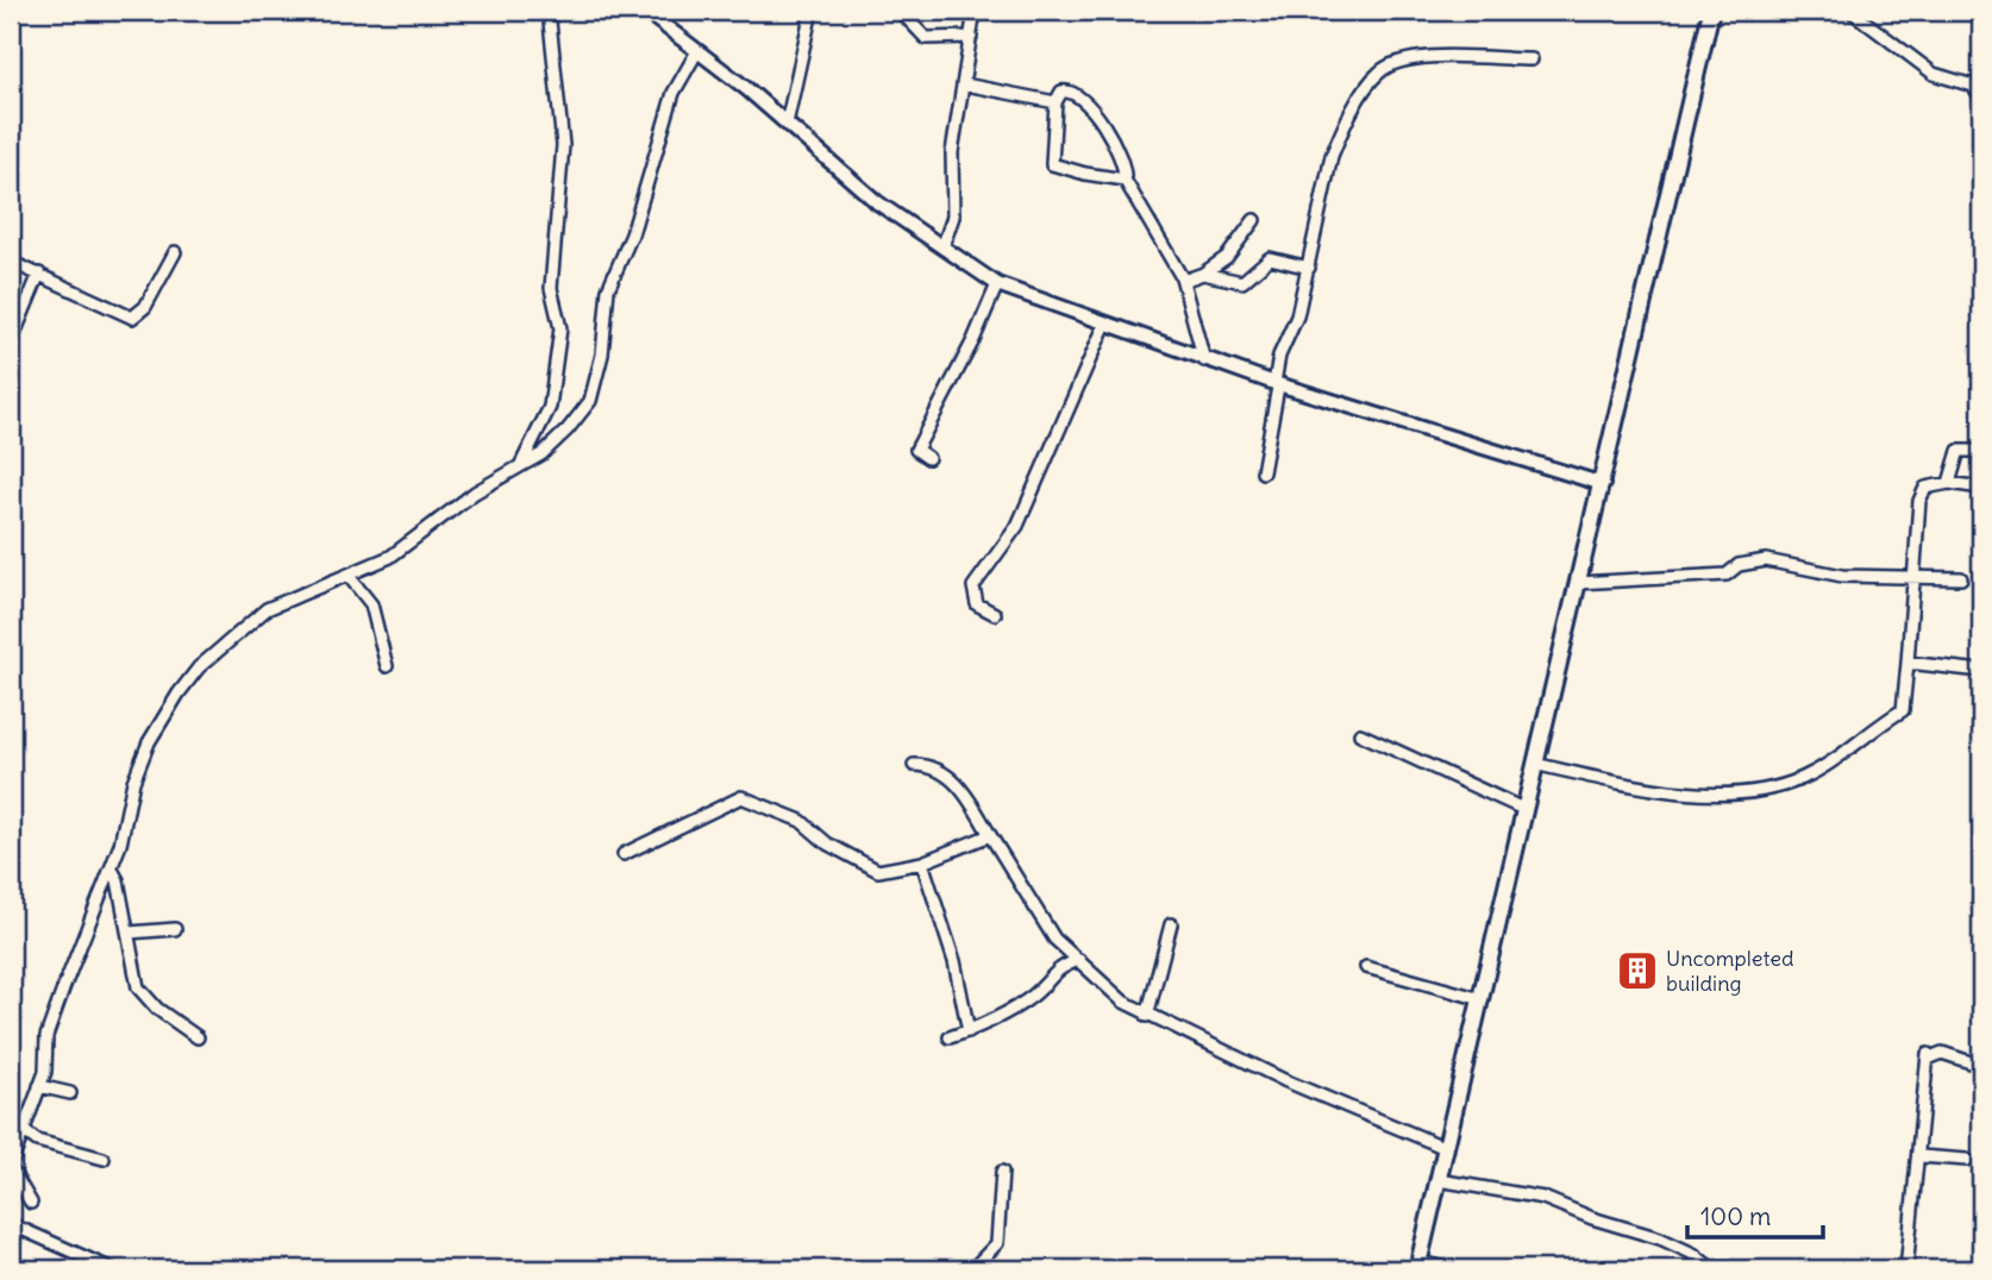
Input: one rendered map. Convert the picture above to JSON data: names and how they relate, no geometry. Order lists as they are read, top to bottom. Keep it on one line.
{"places":{"building":["Uncompleted building"]},"scale_bar":"100 m"}
